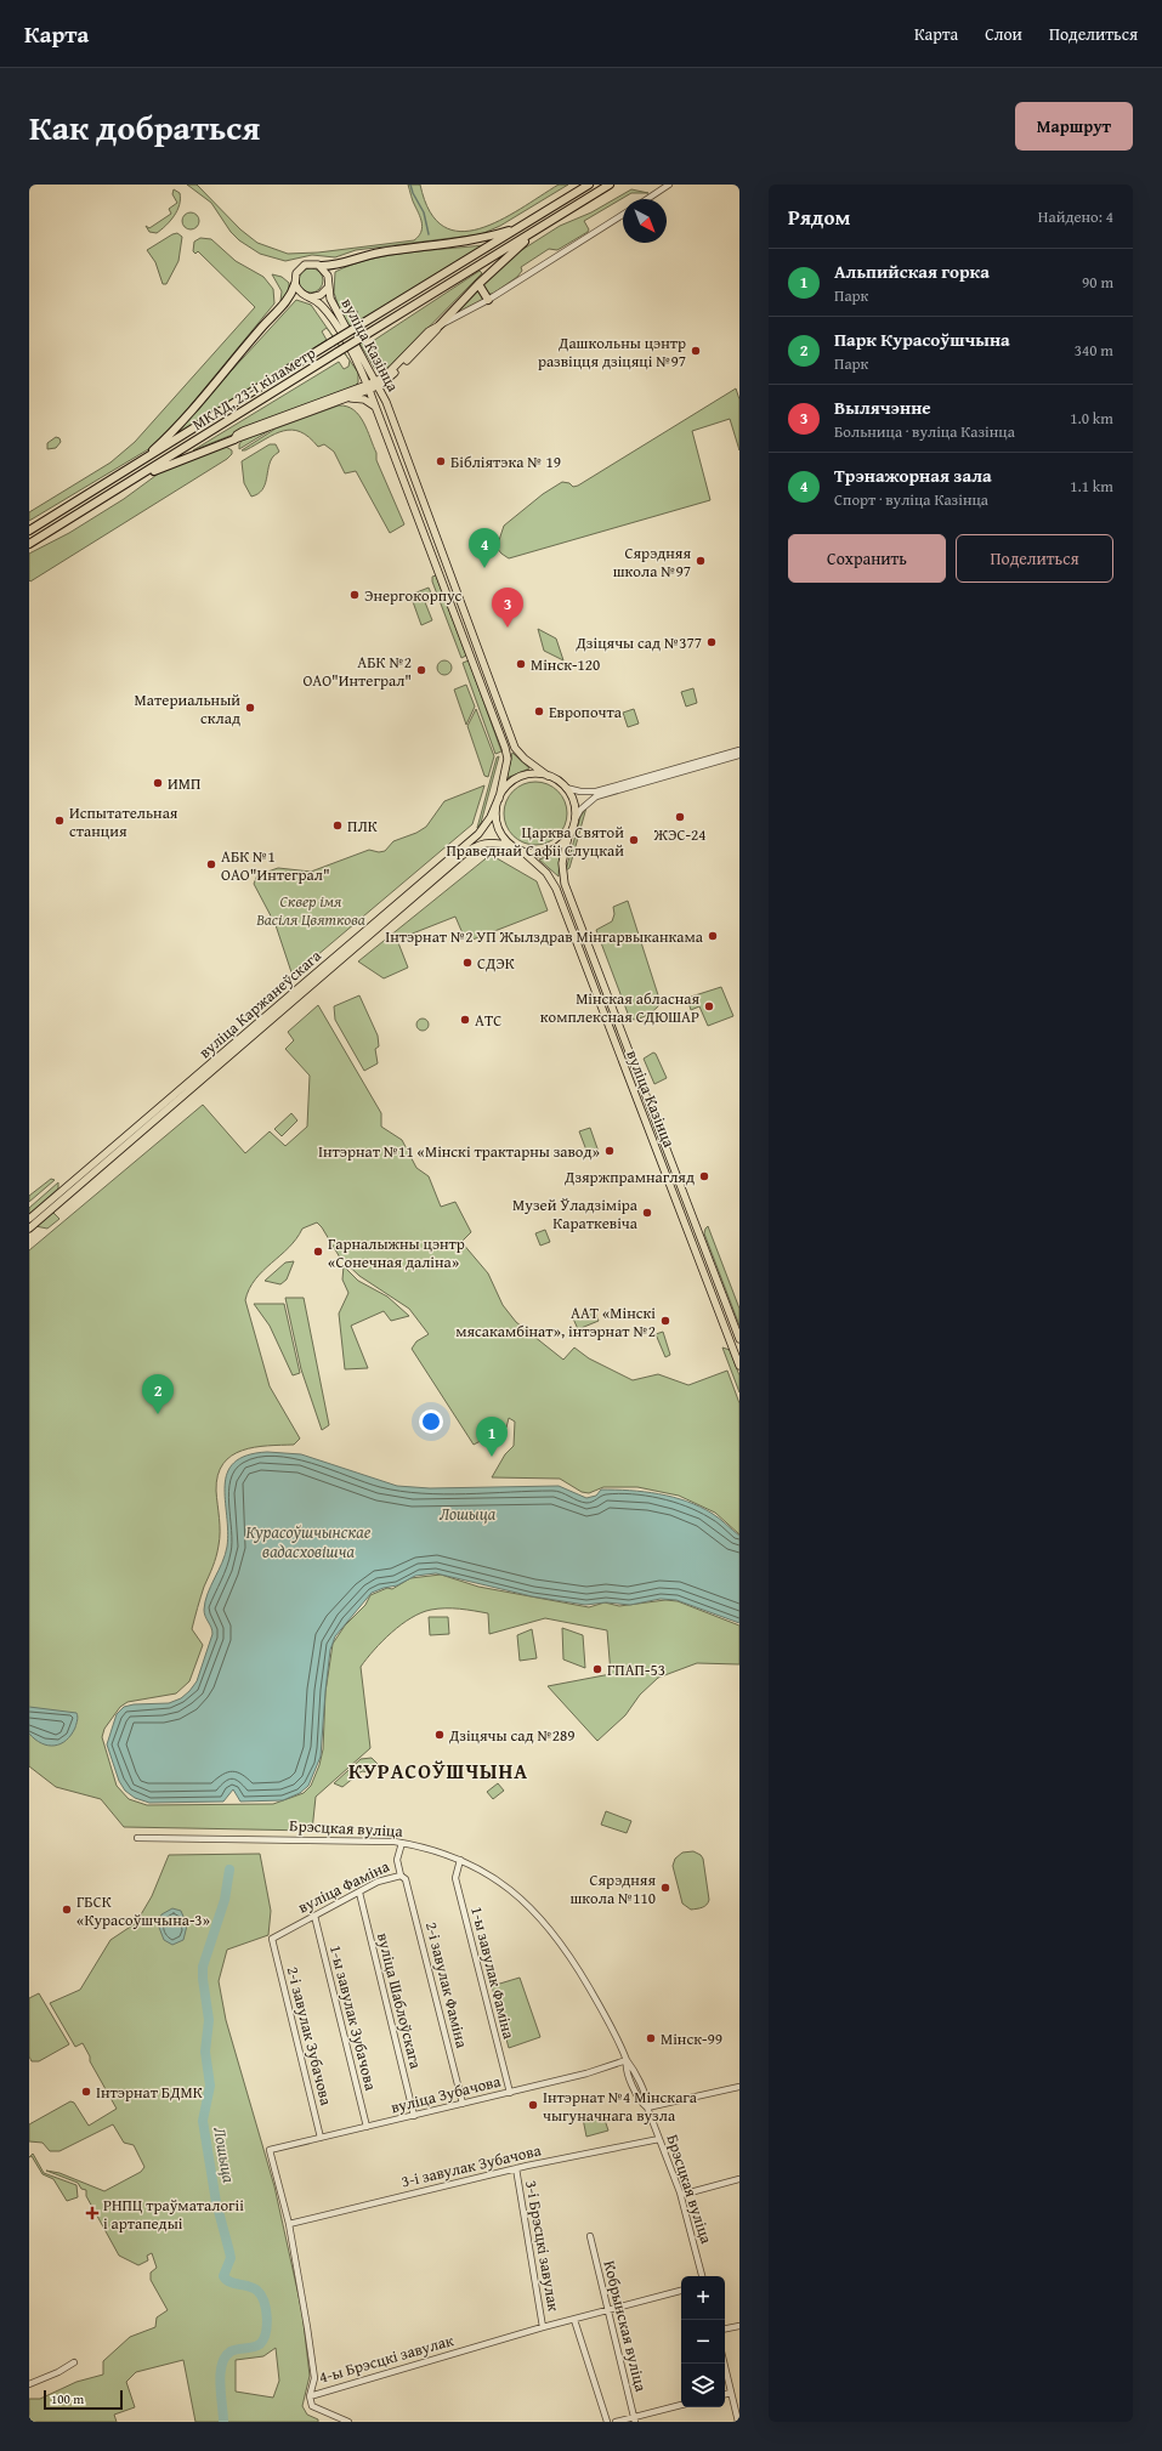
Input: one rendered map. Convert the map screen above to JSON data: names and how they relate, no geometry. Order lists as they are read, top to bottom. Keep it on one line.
{"streets":{"highway":["МКАД, 23-і кіламетр"],"main road":["вуліца Казінца","вуліца Каржанеўскага"],"street":["Брэсцкая вуліца","вуліца Фаміна","1-ы завулак Фаміна","2-і завулак Фаміна","вуліца Шаблоўскага","1-ы завулак Зубачова","2-і завулак Зубачова","вуліца Зубачова","3-і завулак Зубачова","3-і Брэсцкі завулак","Кобрынская вуліца","4-ы Брэсцкі завулак"]},"crossings":[["вуліца Казінца","вуліца Каржанеўскага"],["Брэсцкая вуліца","вуліца Фаміна"],["Брэсцкая вуліца","1-ы завулак Фаміна"],["Брэсцкая вуліца","вуліца Зубачова"],["Брэсцкая вуліца","3-і завулак Зубачова"],["вуліца Фаміна","2-і завулак Фаміна"],["вуліца Фаміна","вуліца Шаблоўскага"],["вуліца Фаміна","1-ы завулак Зубачова"],["вуліца Фаміна","2-і завулак Зубачова"],["1-ы завулак Фаміна","вуліца Зубачова"],["2-і завулак Фаміна","вуліца Зубачова"],["вуліца Шаблоўскага","вуліца Зубачова"],["1-ы завулак Зубачова","вуліца Зубачова"],["2-і завулак Зубачова","вуліца Зубачова"],["вуліца Зубачова","4-ы Брэсцкі завулак"],["3-і завулак Зубачова","3-і Брэсцкі завулак"],["3-і завулак Зубачова","4-ы Брэсцкі завулак"],["3-і Брэсцкі завулак","4-ы Брэсцкі завулак"],["Кобрынская вуліца","4-ы Брэсцкі завулак"]],"districts":["КУРАСОЎШЧЫНА"],"water":["Лошыца","Курасоўшчынскае вадасховішча"],"parks":["Сквер імя Васіля Цвяткова"],"places":{"other":["Дашкольны цэнтр развіцця дзіцяці №97","Бібліятэка № 19","Сярэдняя школа №97","Энергокорпус","Дзіцячы сад №377","Мінск-120","АБК №2 ОАО\"Интеграл\"","Материальный склад","Европочта","ИМП","ЖЭС-24","Испытательная станция","ПЛК","Царква Святой Праведнай Сафіі Слуцкай","АБК №1 ОАО\"Интеграл\"","Інтэрнат №2 УП Жылздрав Мінгарвыканкама","СДЭК","Мінская абласная комплексная СДЮШАР","АТС","Інтэрнат №11 «Мінскі трактарны завод»","Дзяржпрамнагляд","Музей Ўладзіміра Караткевіча","Гарналыжны цэнтр «Сонечная даліна»","ААТ «Мінскі мясакамбінат», інтэрнат №2","ГПАП-53","Дзіцячы сад №289","Сярэдняя школа №110","ГБСК «Курасоўшчына-3»","Мінск-99","Інтэрнат БДМК","Інтэрнат №4 Мінскага чыгуначнага вузла"],"health":["РНПЦ траўматалогіі і артапедыі"]},"scale_bar":"100 m","north":"bottom right","page":{"header":"Карта","nav":["Карта","Слои","Поделиться"],"title":"Как добраться","buttons":["Маршрут",["Сохранить","Поделиться"]],"heading":["Рядом","Найдено: 4"],"list":[{"mark":"1","name":"Альпийская горка","note":"Парк","value":"90 m"},{"mark":"2","name":"Парк Курасоўшчына","note":"Парк","value":"340 m"},{"mark":"3","name":"Вылячэнне","note":"Больница · вуліца Казінца","value":"1.0 km"},{"mark":"4","name":"Трэнажорная зала","note":"Спорт · вуліца Казінца","value":"1.1 km"}],"pins":["4","3","2","1"],"map_buttons":["+","−"],"scale":"100 m"}}
